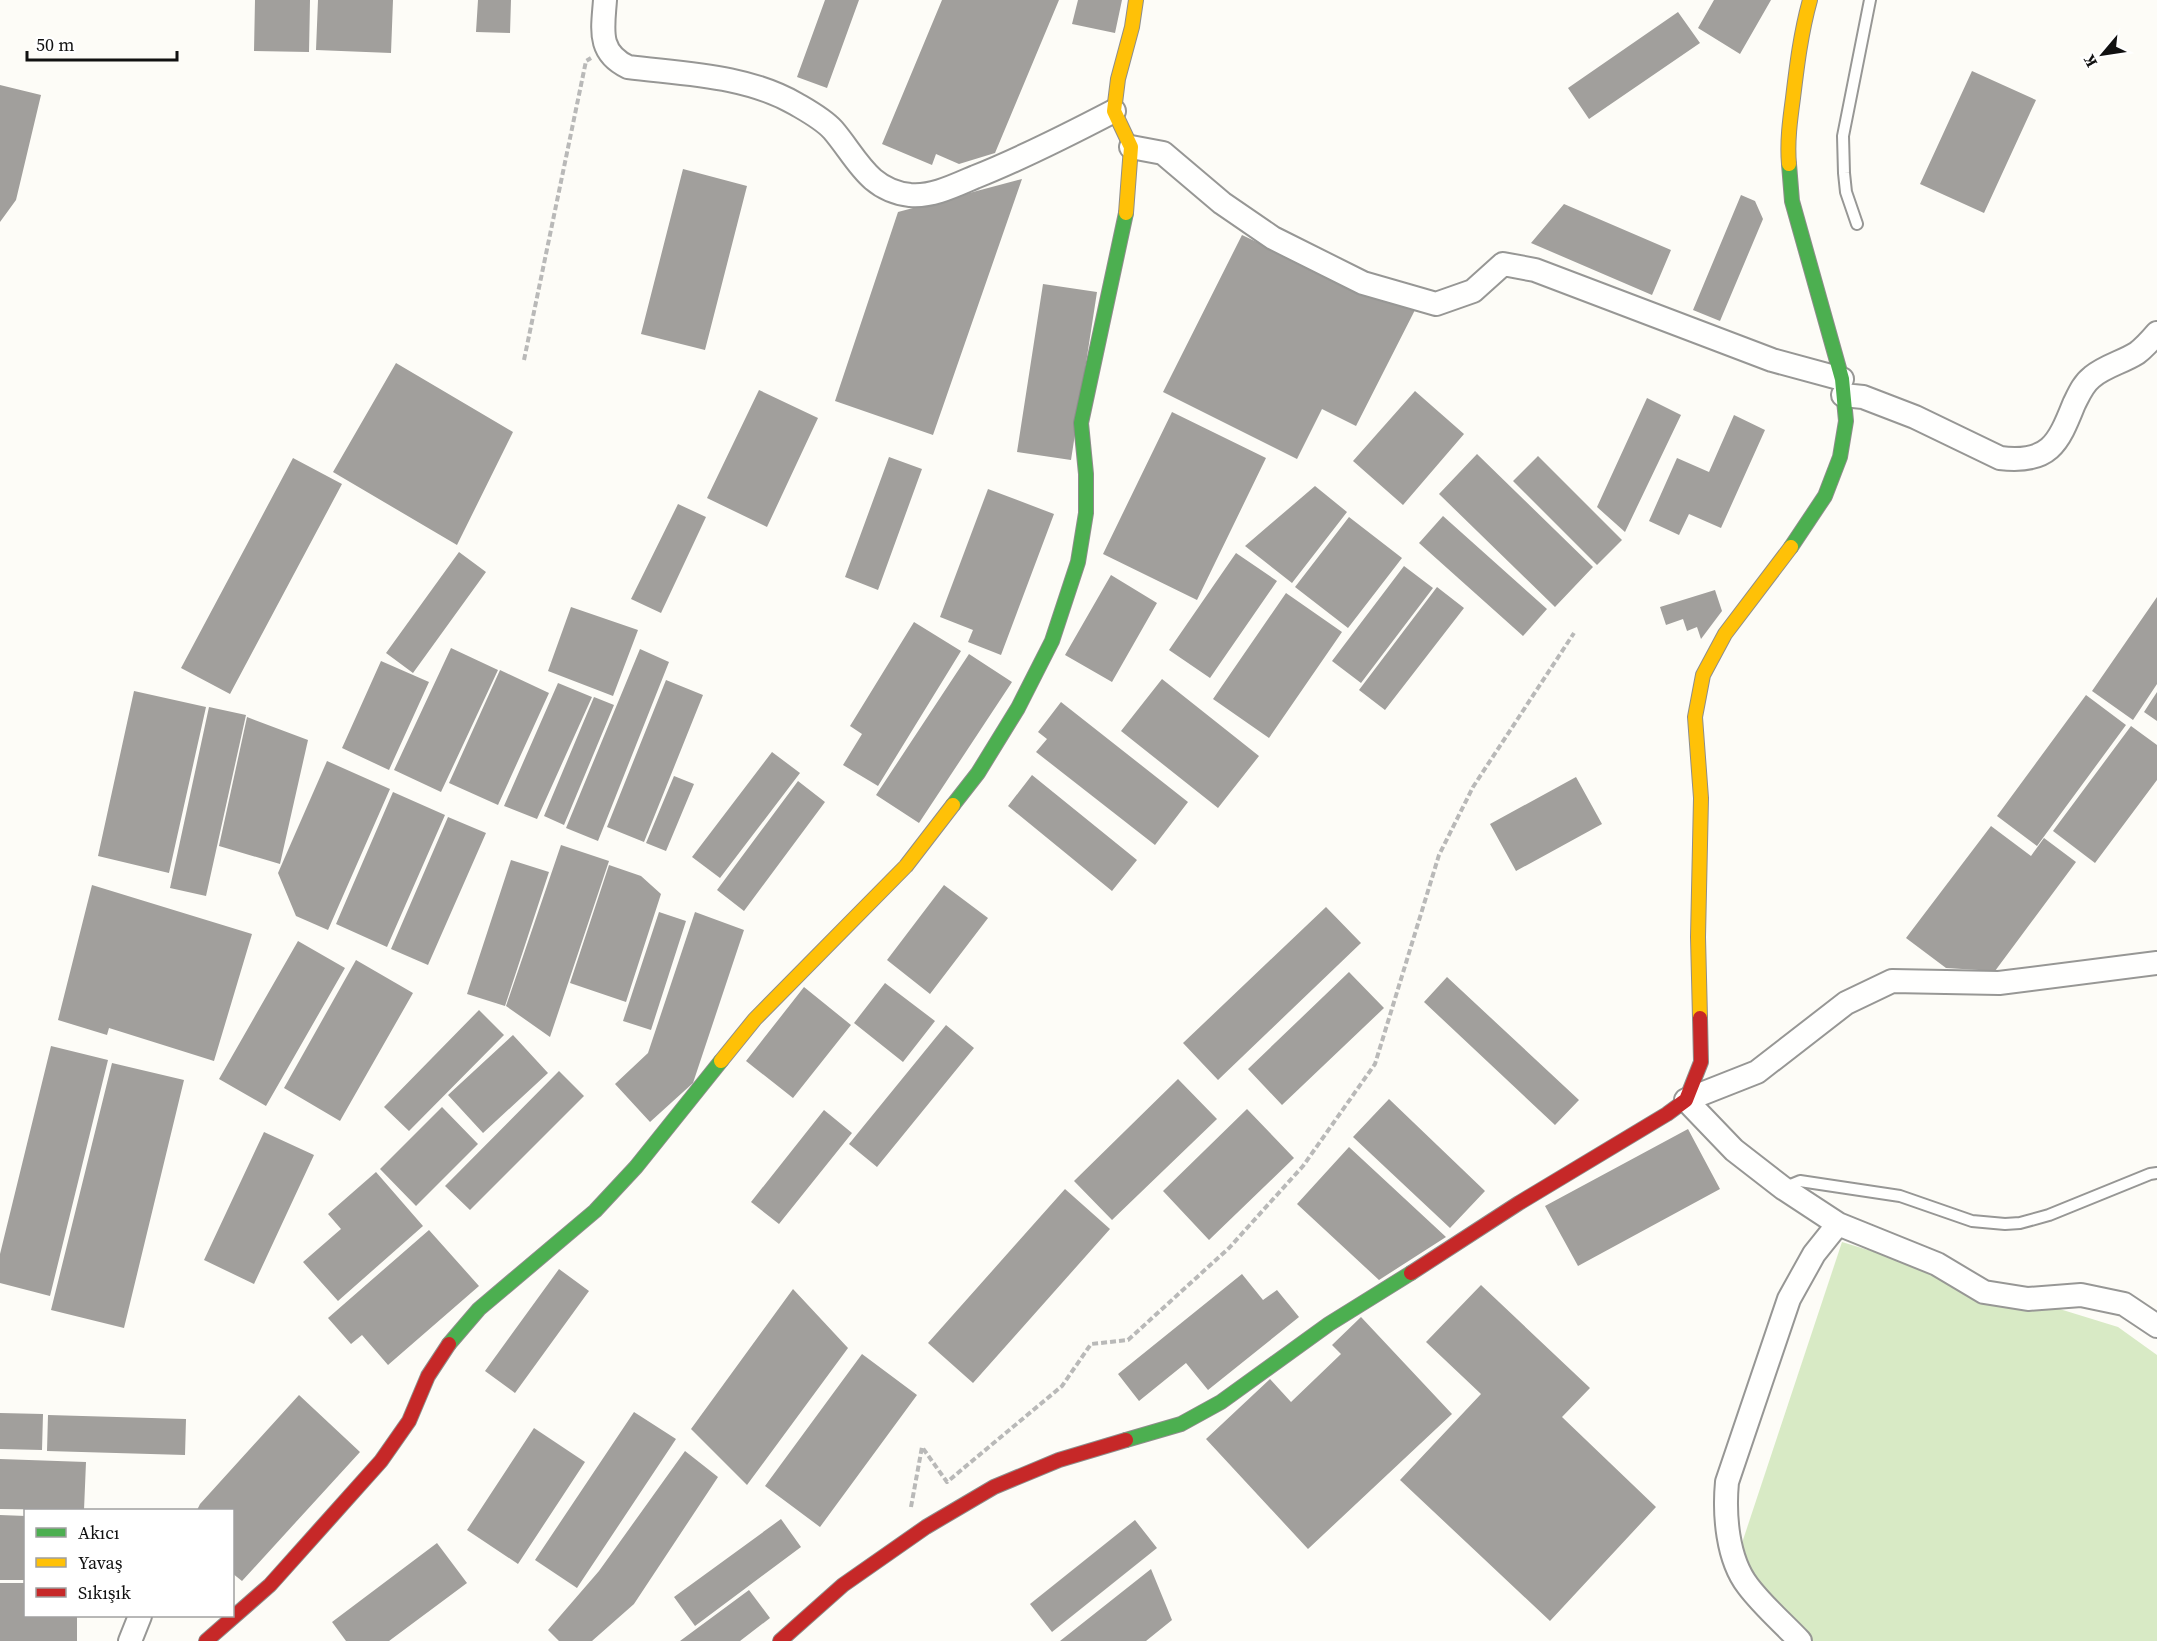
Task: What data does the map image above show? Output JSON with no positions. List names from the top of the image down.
{
  "legend": ["Akıcı", "Yavaş", "Sıkışık"],
  "scale_bar": "50 m",
  "north": "bottom left"
}
